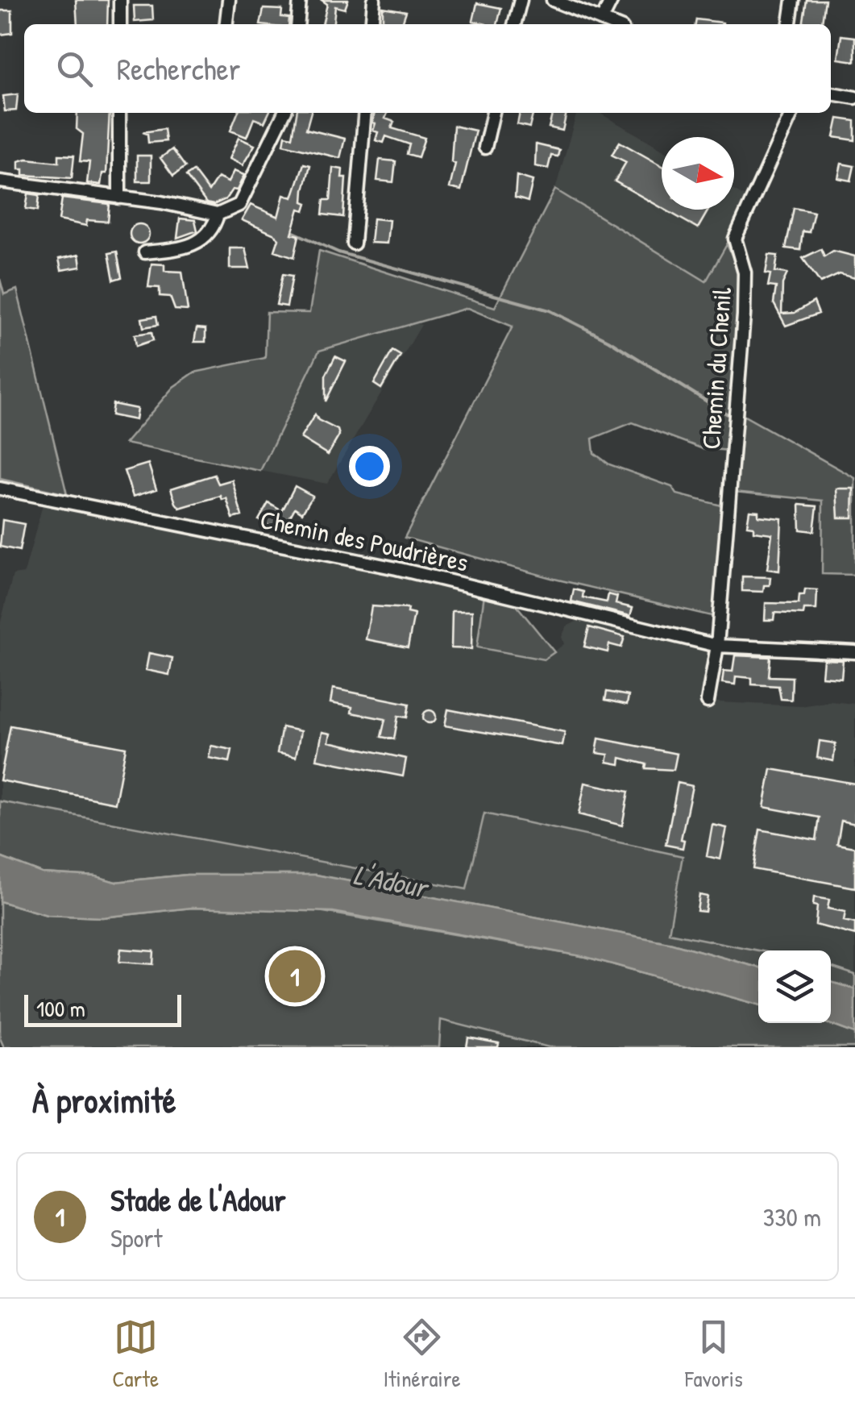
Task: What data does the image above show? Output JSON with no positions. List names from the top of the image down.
{
  "streets": {
    "street": ["Chemin du Chenil", "Chemin des Poudrières"]
  },
  "crossings": [
    ["Chemin du Chenil", "Chemin des Poudrières"]
  ],
  "water": ["L'Adour"],
  "scale_bar": "100 m",
  "north": "right",
  "page": {
    "search": "Rechercher",
    "pins": "1",
    "scale": "100 m",
    "heading": "À proximité",
    "list": [
      {
        "mark": "1",
        "name": "Stade de l'Adour",
        "note": "Sport",
        "value": "330 m"
      }
    ],
    "nav": ["Carte", "Itinéraire", "Favoris"]
  }
}
